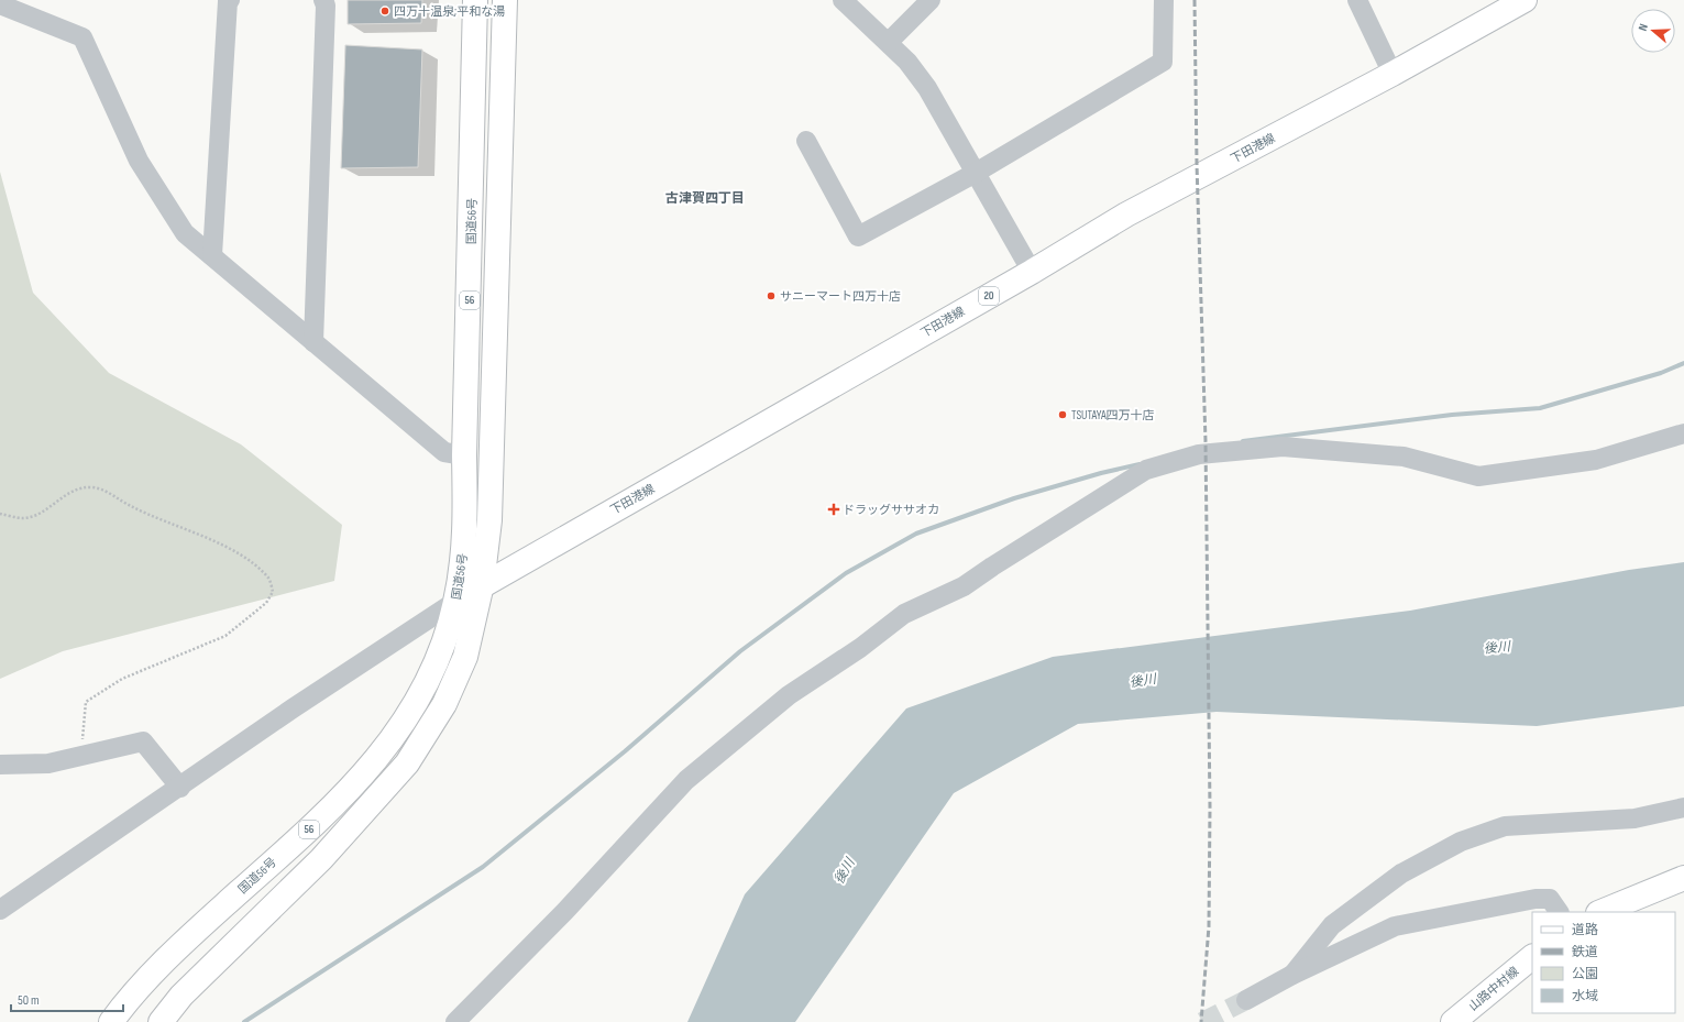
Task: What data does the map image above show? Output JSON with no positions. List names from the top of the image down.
{
  "streets": {
    "main road": [
      "下田港線",
      "国道56号",
      "20",
      "56",
      "山路中村線"
    ]
  },
  "crossings": [
    ["下田港線", "国道56号"]
  ],
  "districts": ["古津賀四丁目"],
  "water": ["後川"],
  "places": {
    "other": ["四万十温泉;平和な湯", "サニーマート四万十店", "TSUTAYA四万十店"],
    "health": ["ドラッグササオカ"]
  },
  "legend": [
    "道路",
    "鉄道",
    "公園",
    "水域"
  ],
  "scale_bar": "50 m",
  "north": "left"
}
